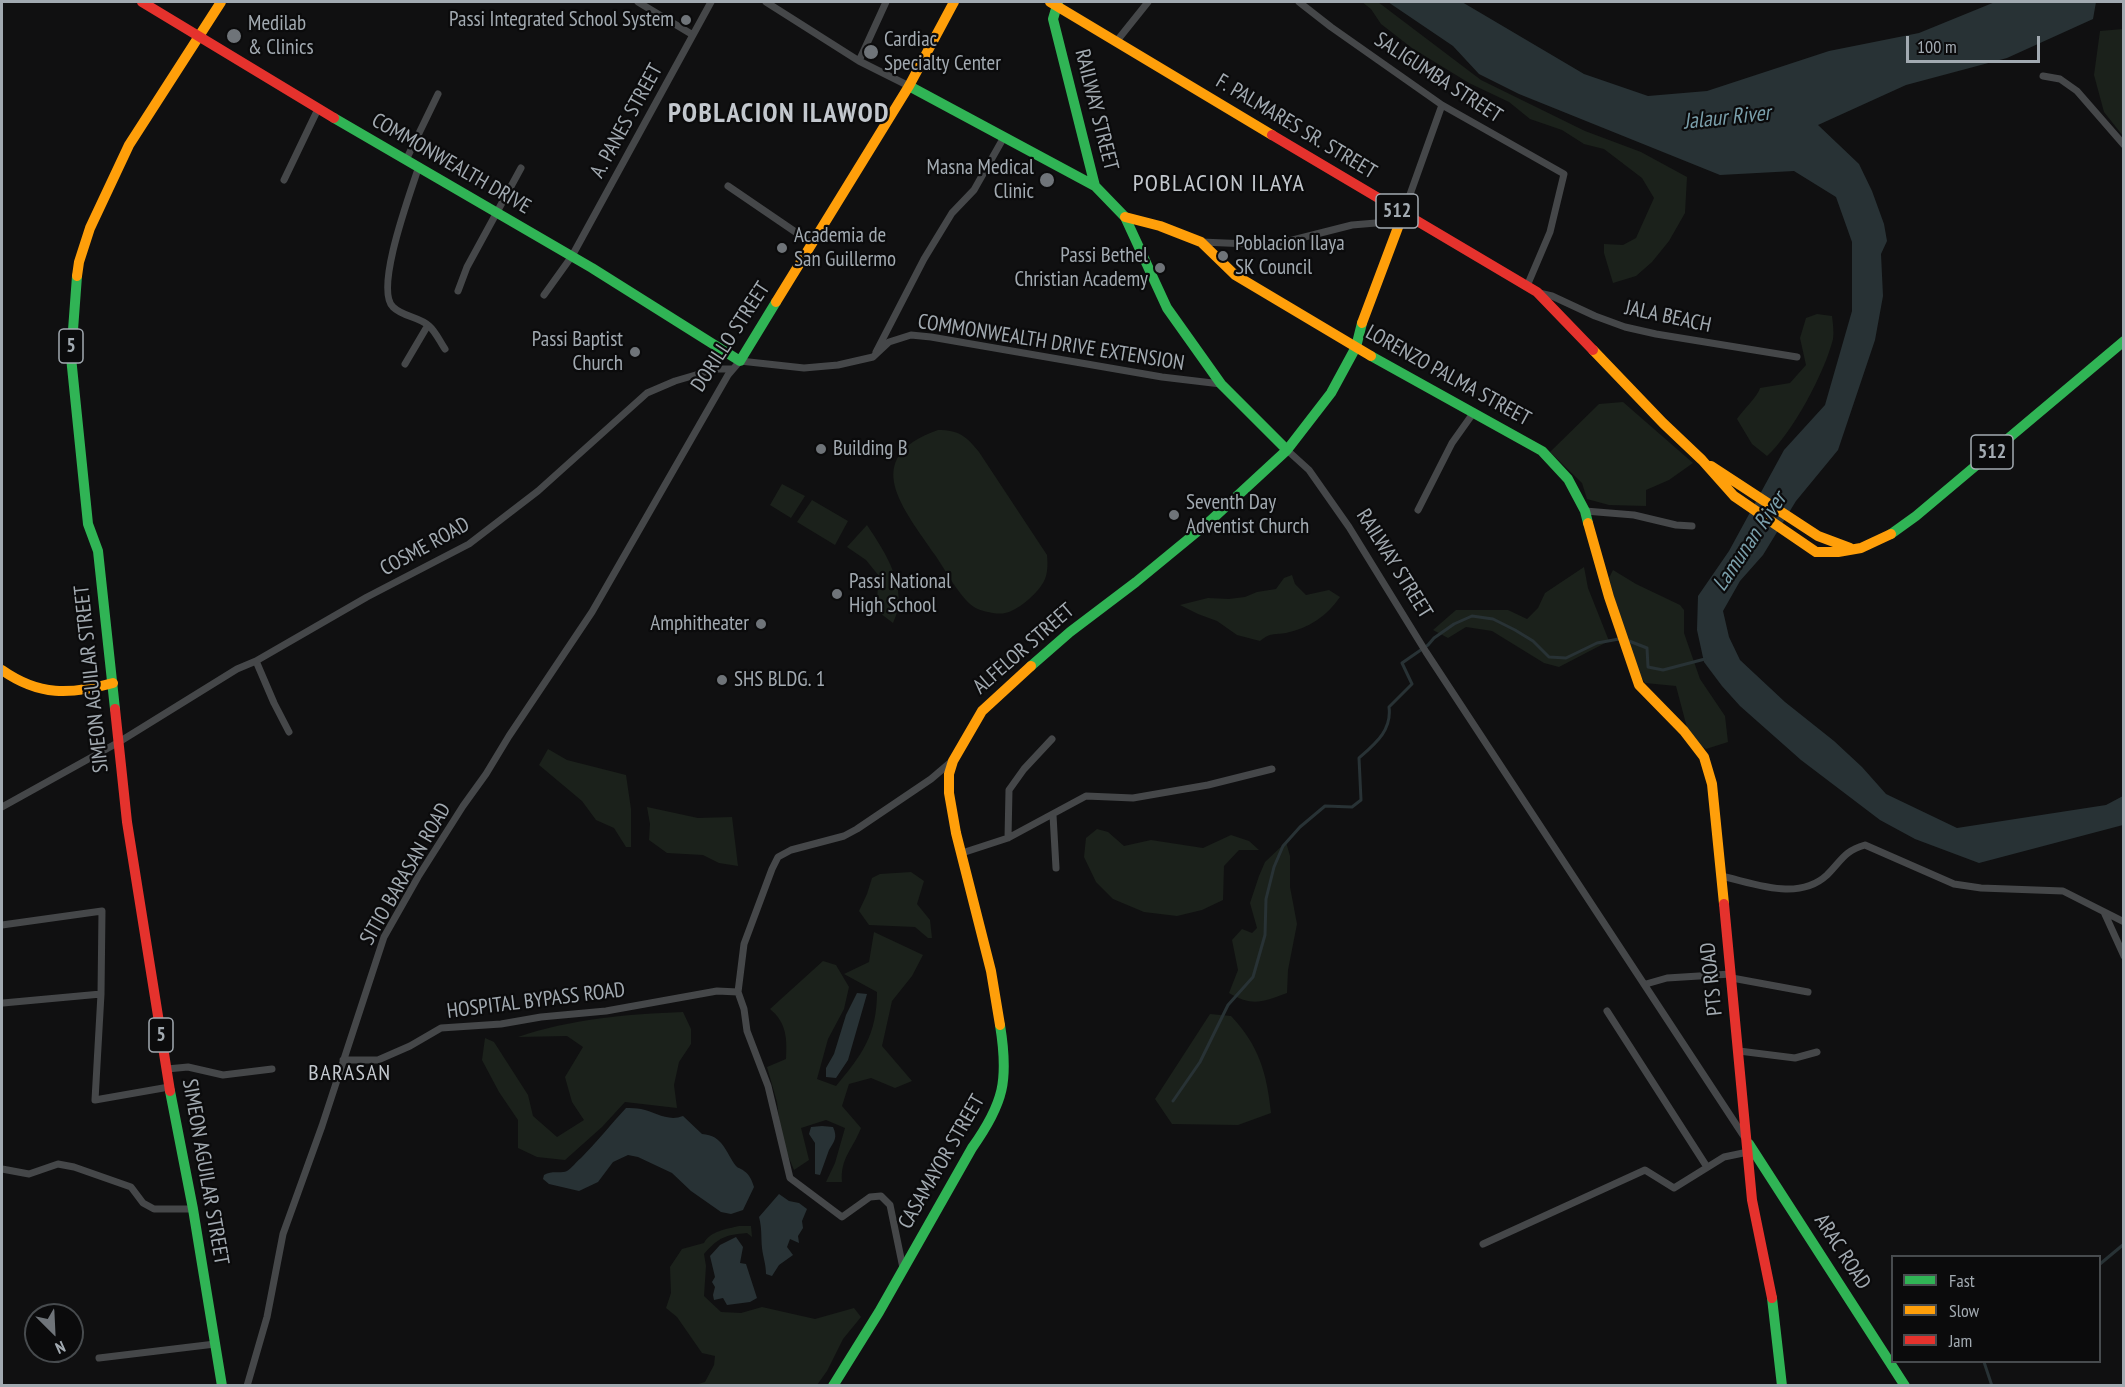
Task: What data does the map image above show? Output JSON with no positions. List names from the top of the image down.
{
  "streets": {
    "main road": [
      "RAILWAY STREET",
      "F. PALMARES SR. STREET",
      "COMMONWEALTH DRIVE",
      "512",
      "DORILLO STREET",
      "5",
      "LORENZO PALMA STREET",
      "ALFELOR STREET",
      "SIMEON AGUILAR STREET",
      "PTS ROAD",
      "CASAMAYOR STREET",
      "ARAC ROAD"
    ],
    "street": [
      "SALIGUMBA STREET",
      "A. PANES STREET",
      "JALA BEACH",
      "COMMONWEALTH DRIVE EXTENSION",
      "COSME ROAD",
      "SITIO BARASAN ROAD",
      "HOSPITAL BYPASS ROAD"
    ]
  },
  "crossings": [
    ["SALIGUMBA STREET", "F. PALMARES SR. STREET"],
    ["RAILWAY STREET", "F. PALMARES SR. STREET"],
    ["RAILWAY STREET", "COMMONWEALTH DRIVE EXTENSION"],
    ["RAILWAY STREET", "ALFELOR STREET"],
    ["RAILWAY STREET", "PTS ROAD"],
    ["RAILWAY STREET", "ARAC ROAD"],
    ["A. PANES STREET", "COMMONWEALTH DRIVE"],
    ["F. PALMARES SR. STREET", "512"],
    ["F. PALMARES SR. STREET", "JALA BEACH"],
    ["F. PALMARES SR. STREET", "ALFELOR STREET"],
    ["COMMONWEALTH DRIVE", "DORILLO STREET"],
    ["COMMONWEALTH DRIVE", "COMMONWEALTH DRIVE EXTENSION"],
    ["COMMONWEALTH DRIVE", "COSME ROAD"],
    ["COMMONWEALTH DRIVE", "SIMEON AGUILAR STREET"],
    ["DORILLO STREET", "COMMONWEALTH DRIVE EXTENSION"],
    ["DORILLO STREET", "COSME ROAD"],
    ["DORILLO STREET", "SITIO BARASAN ROAD"],
    ["COMMONWEALTH DRIVE EXTENSION", "COSME ROAD"],
    ["LORENZO PALMA STREET", "ALFELOR STREET"],
    ["LORENZO PALMA STREET", "PTS ROAD"],
    ["COSME ROAD", "SIMEON AGUILAR STREET"],
    ["ALFELOR STREET", "HOSPITAL BYPASS ROAD"],
    ["ALFELOR STREET", "CASAMAYOR STREET"],
    ["SITIO BARASAN ROAD", "HOSPITAL BYPASS ROAD"],
    ["PTS ROAD", "ARAC ROAD"]
  ],
  "districts": ["POBLACION ILAWOD", "POBLACION ILAYA", "BARASAN"],
  "water": ["Jalaur River", "Lamunan River"],
  "places": [
    "Passi Integrated School System",
    "Medilab & Clinics",
    "Cardiac Specialty Center",
    "Masna Medical Clinic",
    "Academia de San Guillermo",
    "Poblacion Ilaya SK Council",
    "Passi Bethel Christian Academy",
    "Passi Baptist Church",
    "Building B",
    "Seventh Day Adventist Church",
    "Passi National High School",
    "Amphitheater",
    "SHS BLDG. 1"
  ],
  "legend": ["Fast", "Slow", "Jam"],
  "scale_bar": "100 m",
  "north": "bottom right"
}
